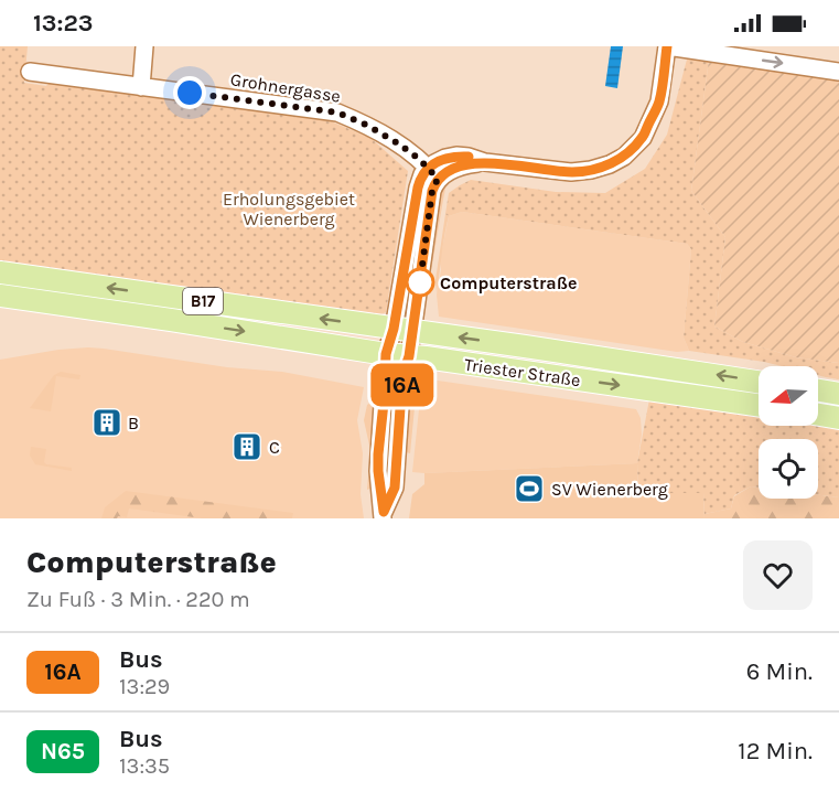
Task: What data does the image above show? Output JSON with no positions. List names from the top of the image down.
{
  "streets": {
    "main road": ["B17", "Triester Straße"],
    "street": ["Grohnergasse"]
  },
  "parks": ["Erholungsgebiet Wienerberg"],
  "places": {
    "other": ["Computerstraße"],
    "building": ["B", "C"],
    "sports": ["SV Wienerberg"]
  },
  "lines": ["bus line 16A"],
  "north": "left",
  "page": {
    "status": "13:23",
    "on_map": "16A",
    "heading": ["Computerstraße", "Zu Fuß · 3 Min. · 220 m"],
    "list": [
      {
        "mark": "16A",
        "name": "Bus",
        "note": "13:29",
        "value": "6 Min."
      },
      {
        "mark": "N65",
        "name": "Bus",
        "note": "13:35",
        "value": "12 Min."
      }
    ]
  }
}
